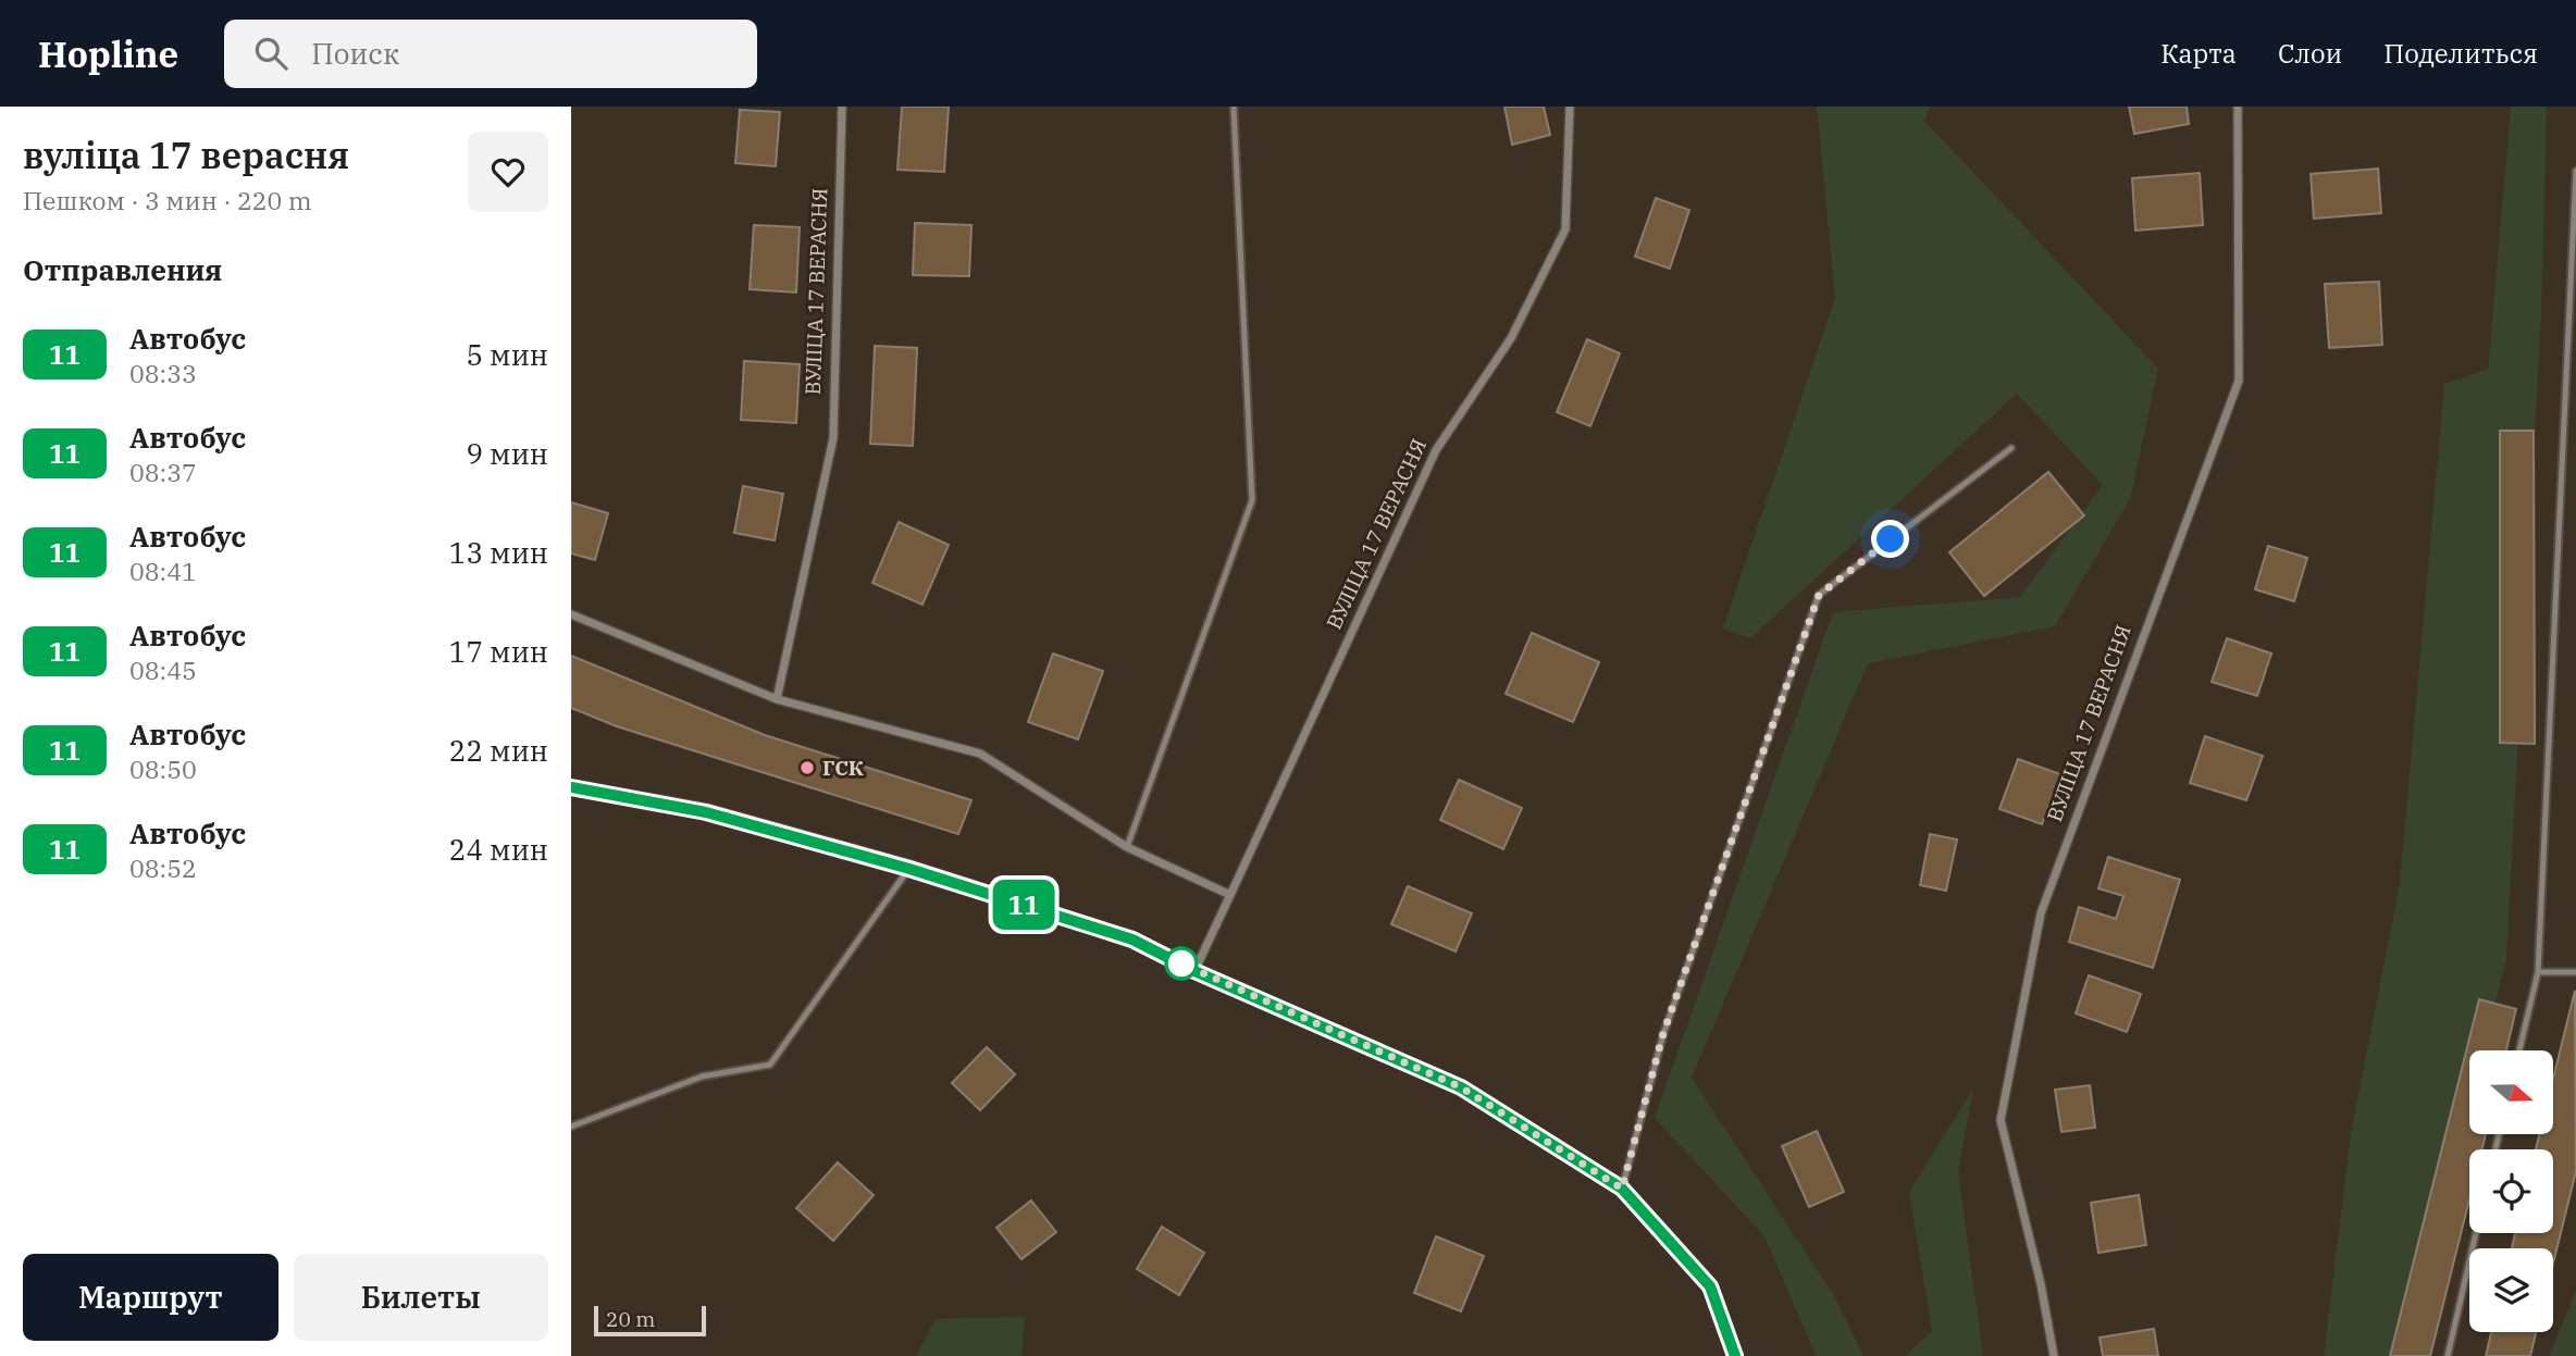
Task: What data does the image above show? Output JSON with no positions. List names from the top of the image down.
{
  "streets": {
    "street": ["ВУЛІЦА 17 ВЕРАСНЯ"]
  },
  "places": ["ГСК"],
  "lines": ["bus line 11"],
  "scale_bar": "20 m",
  "north": "right",
  "page": {
    "header": "Hopline",
    "search": "Поиск",
    "nav": ["Карта", "Слои", "Поделиться"],
    "heading": [
      ["вуліца 17 верасня", "Пешком · 3 мин · 220 m"],
      "Отправления"
    ],
    "on_map": "11",
    "list": [
      {
        "mark": "11",
        "name": "Автобус",
        "note": "08:33",
        "value": "5 мин"
      },
      {
        "mark": "11",
        "name": "Автобус",
        "note": "08:37",
        "value": "9 мин"
      },
      {
        "mark": "11",
        "name": "Автобус",
        "note": "08:41",
        "value": "13 мин"
      },
      {
        "mark": "11",
        "name": "Автобус",
        "note": "08:45",
        "value": "17 мин"
      },
      {
        "mark": "11",
        "name": "Автобус",
        "note": "08:50",
        "value": "22 мин"
      },
      {
        "mark": "11",
        "name": "Автобус",
        "note": "08:52",
        "value": "24 мин"
      }
    ],
    "buttons": ["Маршрут", "Билеты"],
    "scale": "20 m"
  }
}
